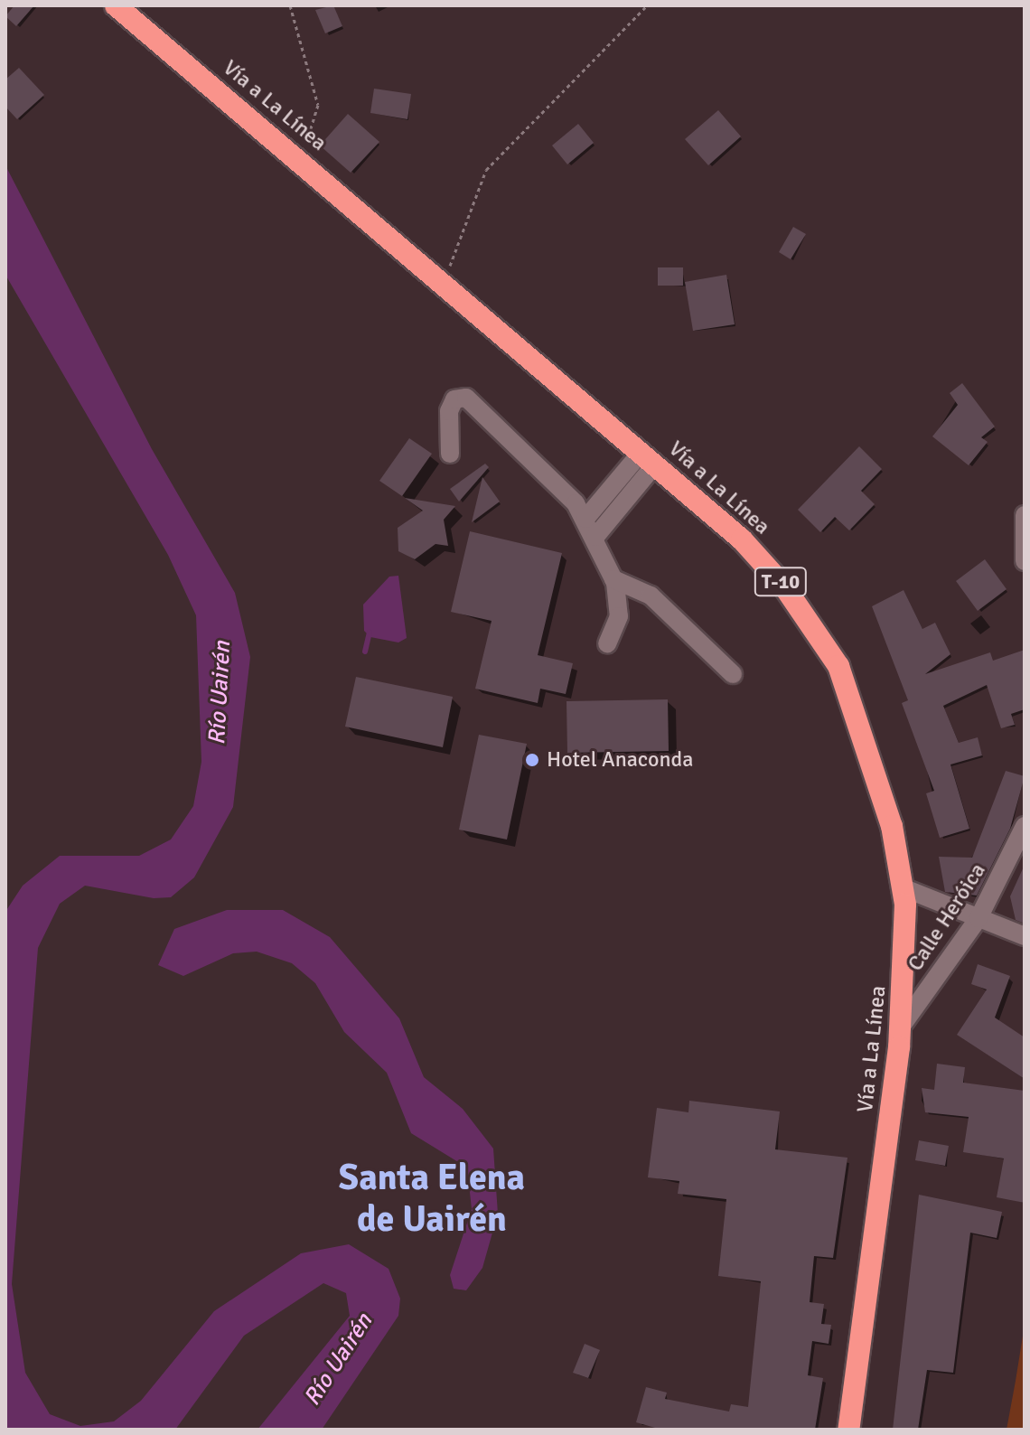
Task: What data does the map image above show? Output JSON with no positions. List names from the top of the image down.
{
  "streets": {
    "highway": ["Vía a La Línea", "T-10"],
    "street": ["Calle Heróica"]
  },
  "crossings": [
    ["Vía a La Línea", "Calle Heróica"]
  ],
  "districts": ["Santa Elena de Uairén"],
  "water": ["Río Uairén"],
  "places": ["Hotel Anaconda"]
}
